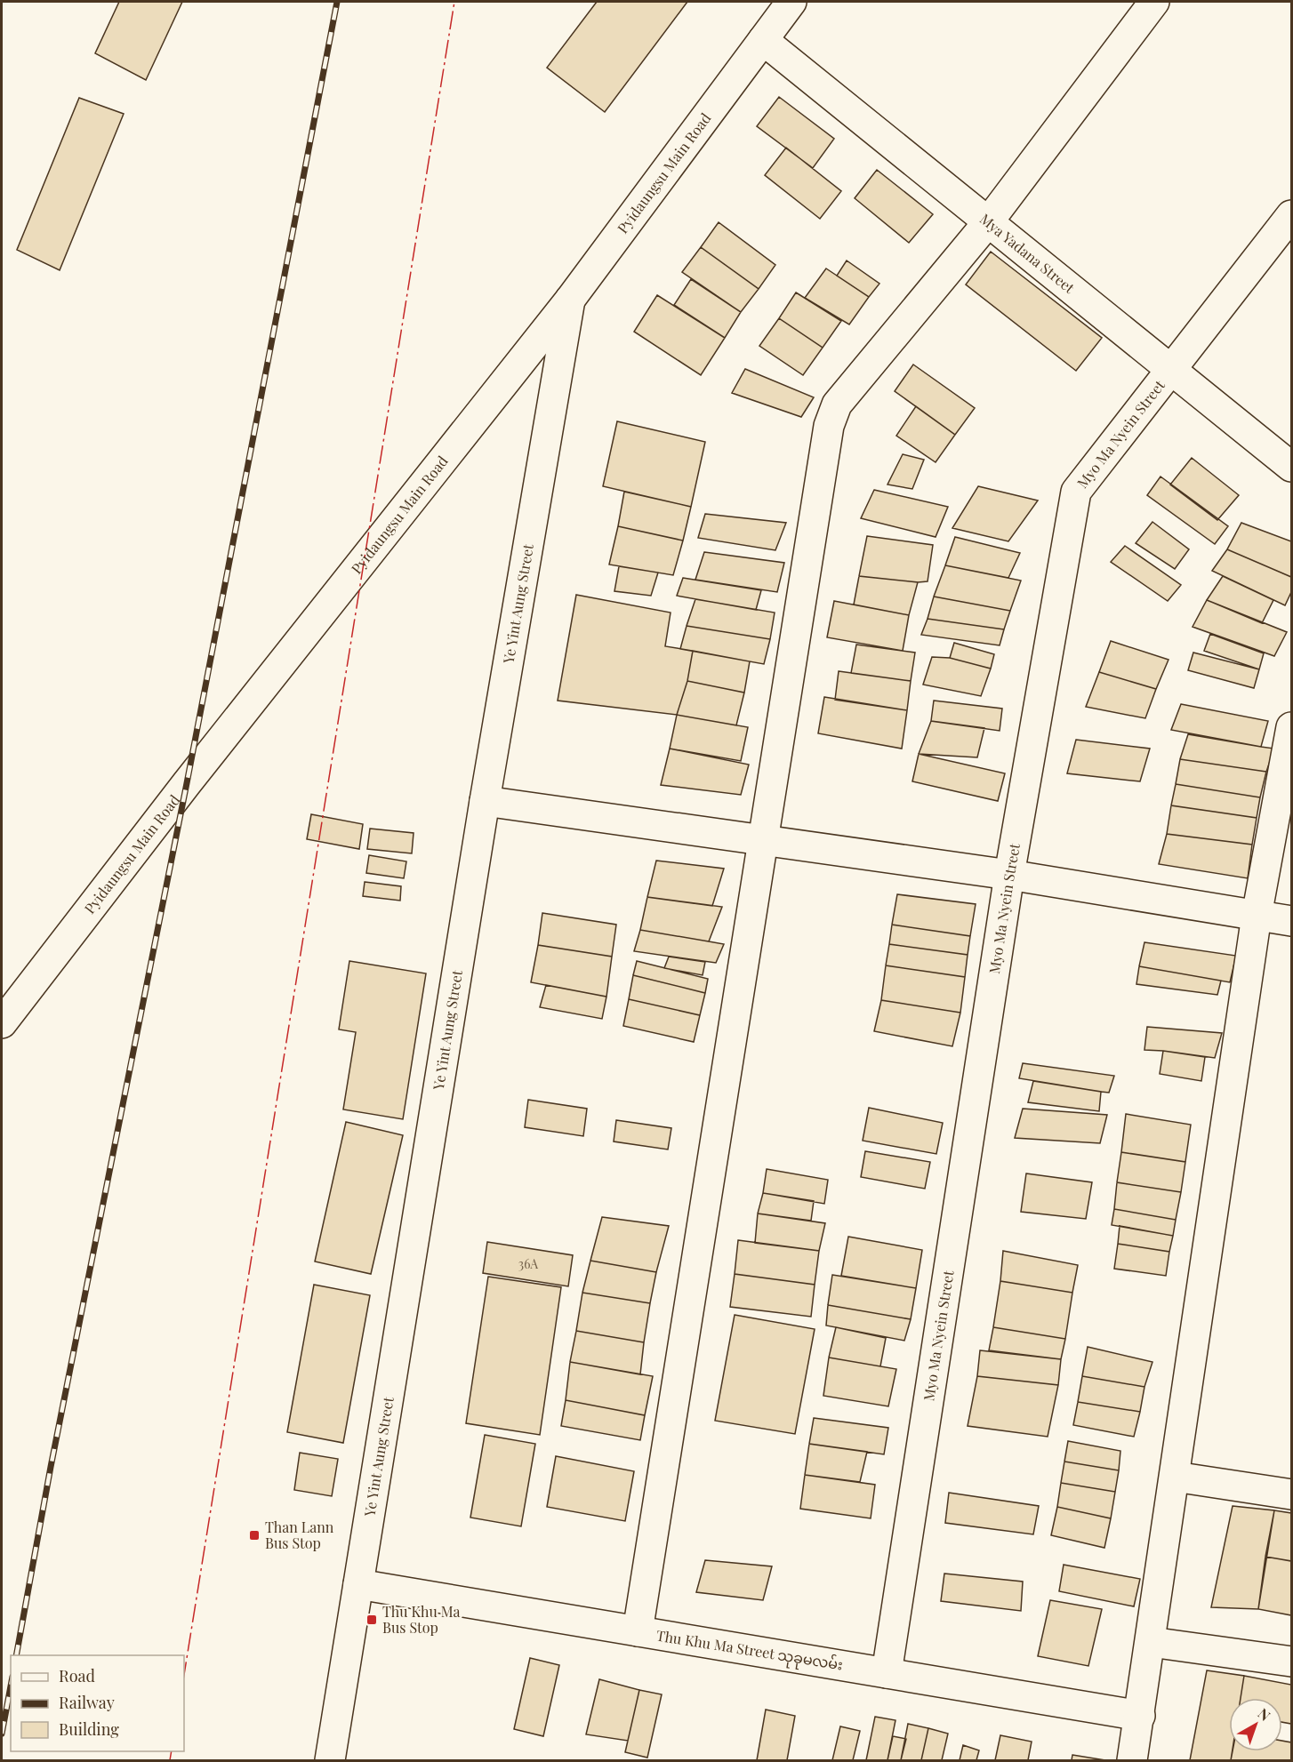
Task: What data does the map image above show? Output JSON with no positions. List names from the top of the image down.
{
  "streets": {
    "street": [
      "Pyidaungsu Main Road",
      "Mya Yadana Street",
      "Myo Ma Nyein Street",
      "Ye Yint Aung Street",
      "Thu Khu Ma Street သုခုမလမ်း"
    ]
  },
  "crossings": [
    ["Pyidaungsu Main Road", "Mya Yadana Street"],
    ["Pyidaungsu Main Road", "Ye Yint Aung Street"],
    ["Mya Yadana Street", "Myo Ma Nyein Street"],
    ["Myo Ma Nyein Street", "Thu Khu Ma Street သုခုမလမ်း"],
    ["Ye Yint Aung Street", "Thu Khu Ma Street သုခုမလမ်း"]
  ],
  "places": {
    "transit": ["Than Lann Bus Stop", "Thu Khu Ma Bus Stop"]
  },
  "house_numbers": ["36A"],
  "legend": ["Road", "Railway", "Building"],
  "north": "top right"
}
